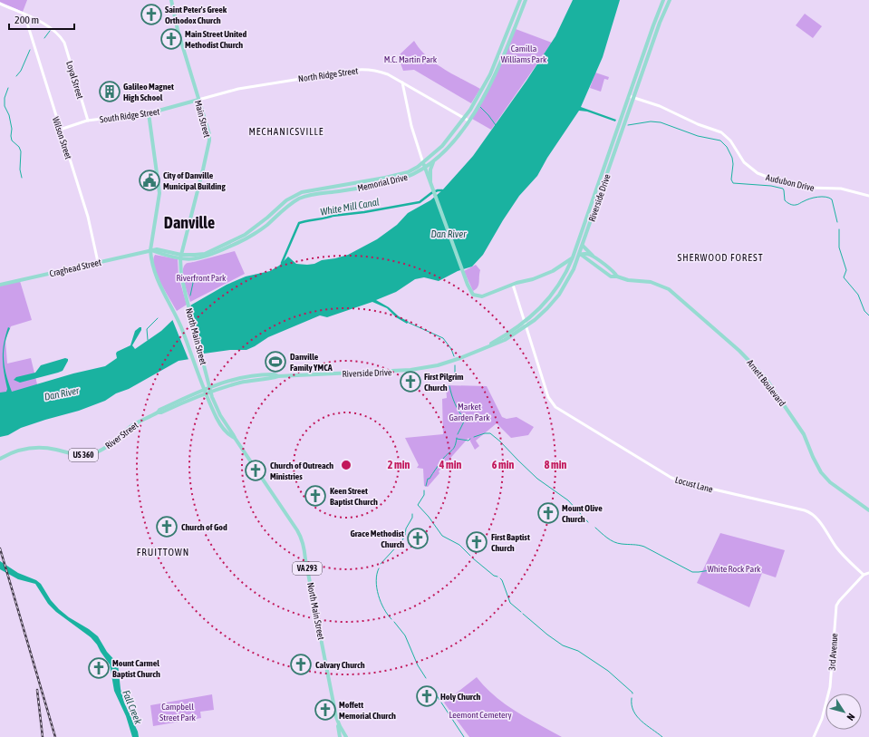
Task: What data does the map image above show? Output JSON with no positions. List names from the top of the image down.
{
  "streets": {
    "main road": [
      "South Ridge Street",
      "Main Street",
      "Memorial Drive",
      "Riverside Drive",
      "Craghead Street",
      "North Main Street",
      "Arnett Boulevard",
      "River Street",
      "US 360",
      "VA 293"
    ],
    "street": [
      "North Ridge Street",
      "Loyal Street",
      "Wilson Street",
      "Audubon Drive",
      "Locust Lane",
      "3rd Avenue"
    ]
  },
  "crossings": [
    ["North Ridge Street", "South Ridge Street"],
    ["North Ridge Street", "Main Street"],
    ["North Ridge Street", "Memorial Drive"],
    ["Loyal Street", "South Ridge Street"],
    ["Loyal Street", "Wilson Street"],
    ["South Ridge Street", "Main Street"],
    ["South Ridge Street", "Wilson Street"],
    ["South Ridge Street", "VA 293"],
    ["Main Street", "Memorial Drive"],
    ["Main Street", "Craghead Street"],
    ["Main Street", "North Main Street"],
    ["Wilson Street", "Craghead Street"],
    ["Memorial Drive", "Craghead Street"],
    ["Memorial Drive", "North Main Street"],
    ["Audubon Drive", "Riverside Drive"],
    ["Riverside Drive", "North Main Street"],
    ["Riverside Drive", "Arnett Boulevard"],
    ["Riverside Drive", "River Street"],
    ["Riverside Drive", "Locust Lane"],
    ["Craghead Street", "North Main Street"],
    ["Craghead Street", "VA 293"],
    ["North Main Street", "River Street"],
    ["North Main Street", "VA 293"],
    ["River Street", "VA 293"],
    ["Locust Lane", "3rd Avenue"]
  ],
  "districts": [
    "MECHANICSVILLE",
    "Danville",
    "SHERWOOD FOREST",
    "FRUITTOWN"
  ],
  "water": ["White Mill Canal", "Dan River", "Fall Creek"],
  "parks": [
    "Camilla Williams Park",
    "M.C. Martin Park",
    "Riverfront Park",
    "Market Garden Park",
    "White Rock Park",
    "Campbell Street Park",
    "Leemont Cemetery"
  ],
  "places": {
    "church": [
      "Saint Peter's Greek Orthodox Church",
      "Main Street United Methodist Church",
      "First Pilgrim Church",
      "Church of Outreach Ministries",
      "Keen Street Baptist Church",
      "Mount Olive Church",
      "Church of God",
      "Grace Methodist Church",
      "First Baptist Church",
      "Calvary Church",
      "Mount Carmel Baptist Church",
      "Holy Church",
      "Moffett Memorial Church"
    ],
    "building": ["Galileo Magnet High School"],
    "public building": ["City of Danville Municipal Building"],
    "sports": ["Danville Family YMCA"]
  },
  "scale_bar": "200 m",
  "north": "bottom right",
  "rings": [
    "2 min",
    "4 min",
    "6 min",
    "8 min"
  ]
}
